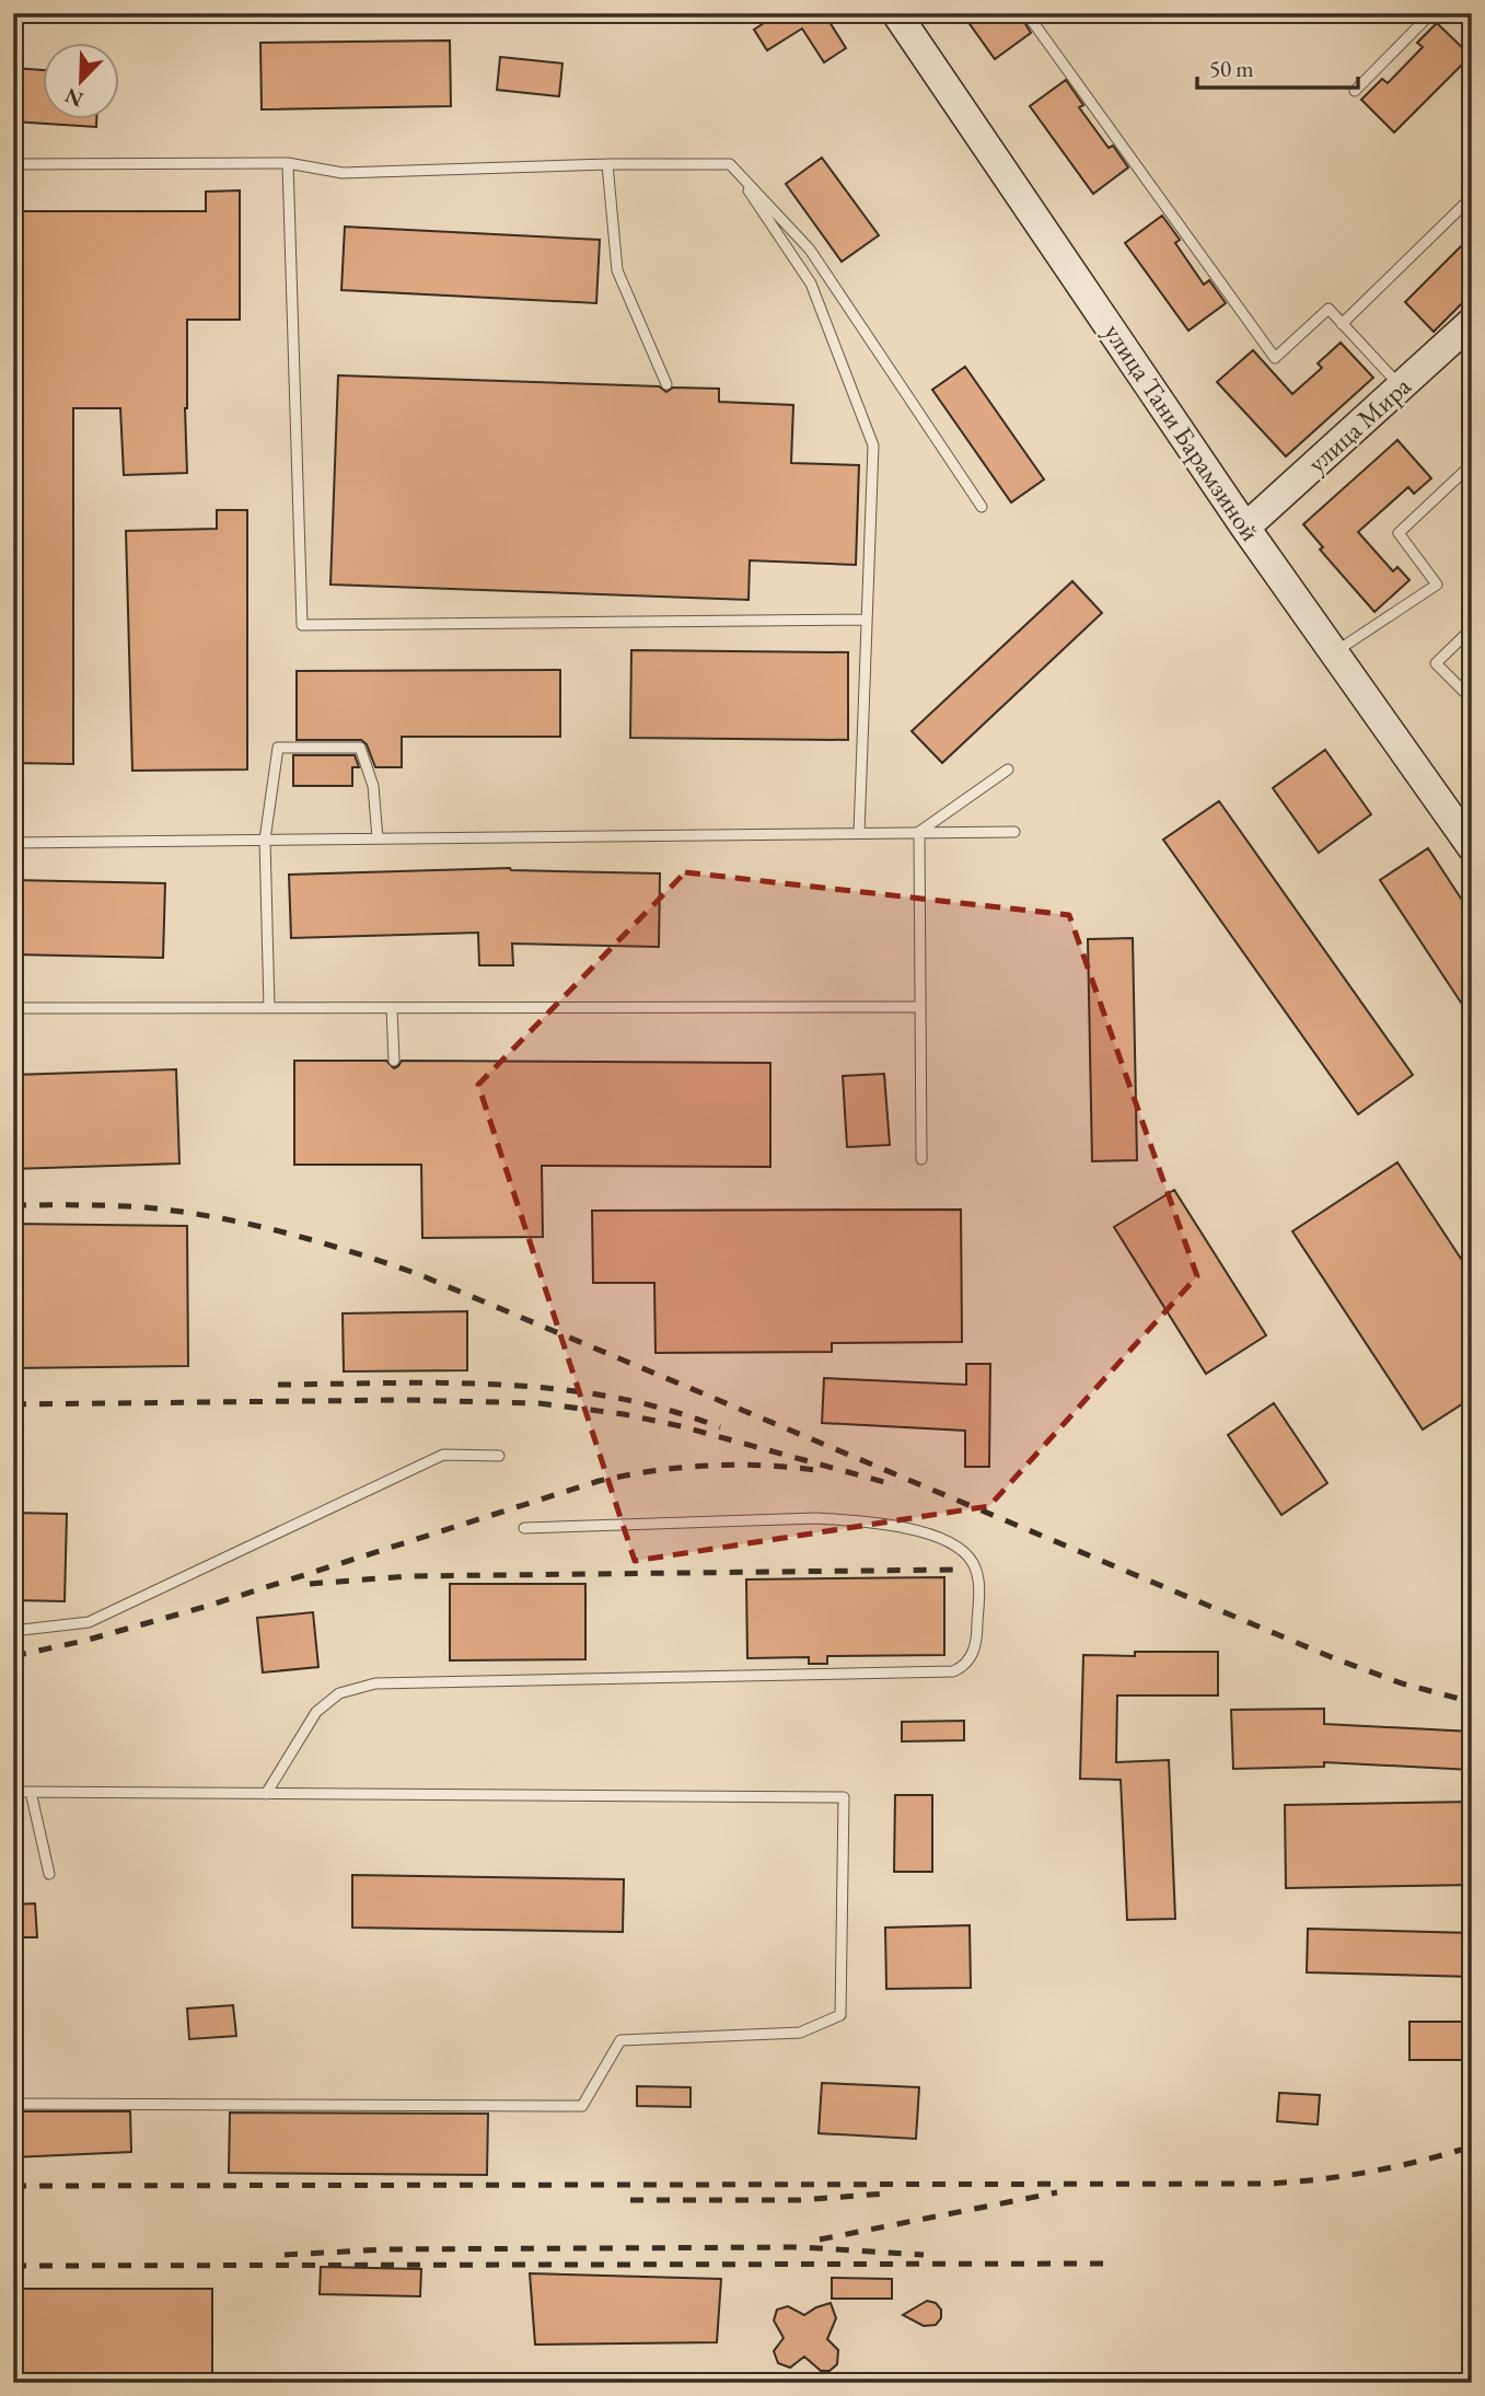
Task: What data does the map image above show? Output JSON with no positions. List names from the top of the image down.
{
  "streets": {
    "street": ["улица Мира", "улица Тани Барамзиной"]
  },
  "crossings": [
    ["улица Мира", "улица Тани Барамзиной"]
  ],
  "scale_bar": "50 m",
  "north": "bottom left"
}
